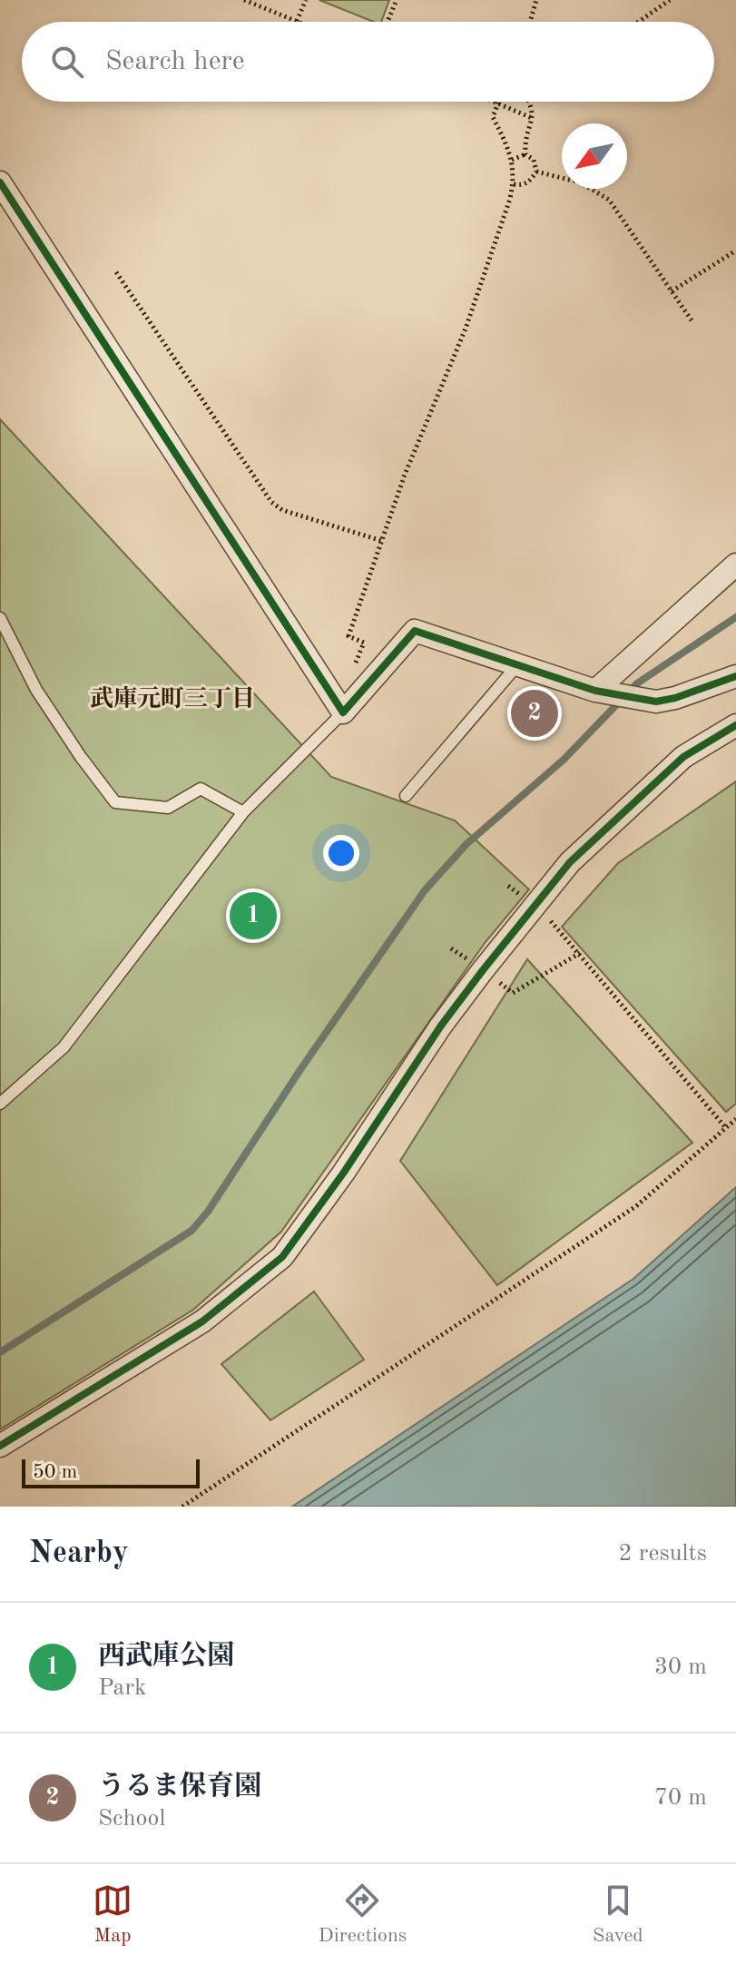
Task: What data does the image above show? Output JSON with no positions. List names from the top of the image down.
{
  "districts": ["武庫元町三丁目"],
  "scale_bar": "50 m",
  "north": "bottom left",
  "page": {
    "search": "Search here",
    "pins": ["2", "1"],
    "scale": "50 m",
    "heading": ["Nearby", "2 results"],
    "list": [
      {
        "mark": "1",
        "name": "西武庫公園",
        "note": "Park",
        "value": "30 m"
      },
      {
        "mark": "2",
        "name": "うるま保育園",
        "note": "School",
        "value": "70 m"
      }
    ],
    "nav": ["Map", "Directions", "Saved"]
  }
}
